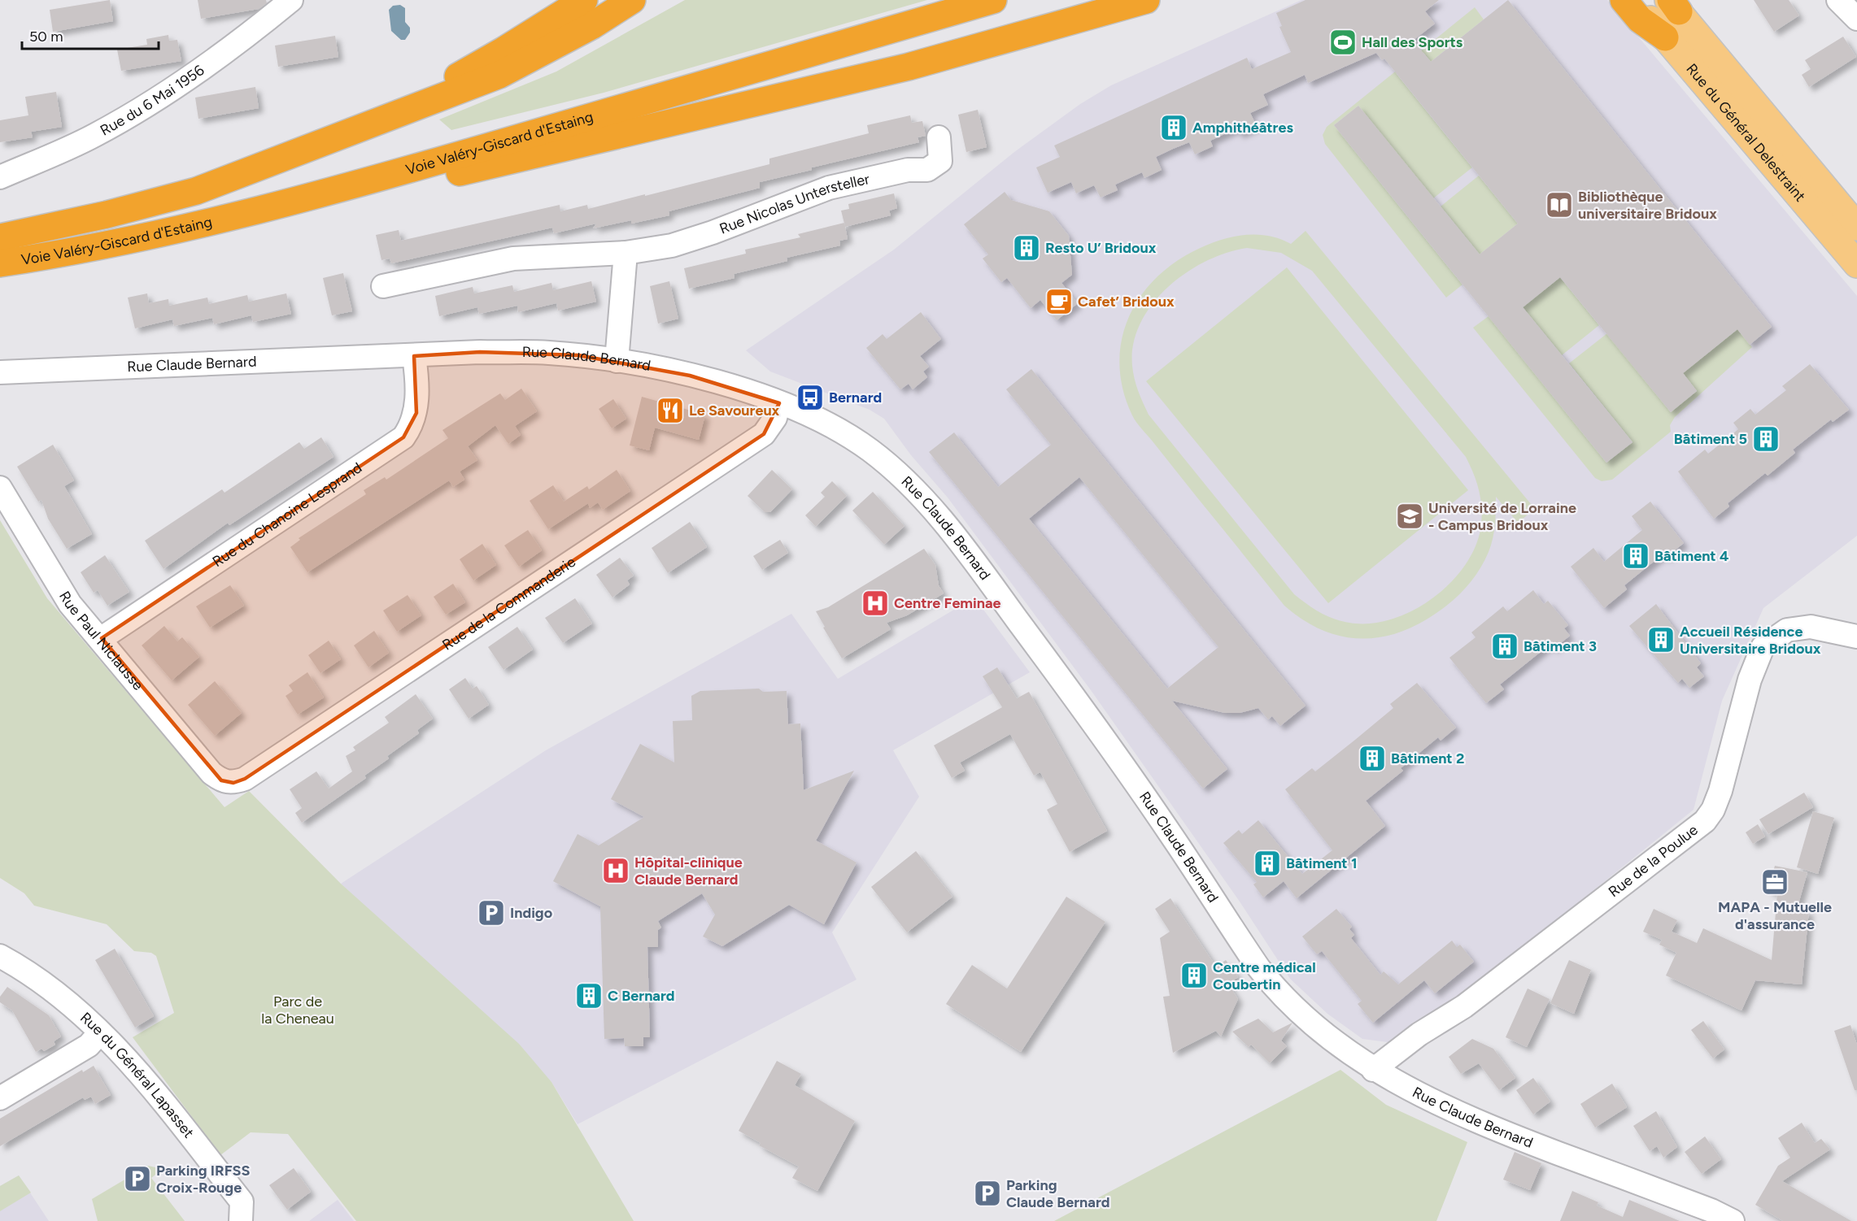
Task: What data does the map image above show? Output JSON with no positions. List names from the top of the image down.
{
  "streets": {
    "highway": ["Voie Valéry-Giscard d'Estaing"],
    "main road": ["Rue du Général Delestraint"],
    "street": [
      "Rue du 6 Mai 1956",
      "Rue Nicolas Untersteller",
      "Rue Claude Bernard",
      "Rue du Chanoine Lesprand",
      "Rue de la Commanderie",
      "Rue Paul Niclausse",
      "Rue de la Poulue",
      "Rue du Général Lapasset"
    ]
  },
  "crossings": [
    ["Rue Claude Bernard", "Rue du Chanoine Lesprand"],
    ["Rue Claude Bernard", "Rue de la Commanderie"],
    ["Rue Claude Bernard", "Rue de la Poulue"],
    ["Rue du Chanoine Lesprand", "Rue Paul Niclausse"],
    ["Rue de la Commanderie", "Rue Paul Niclausse"]
  ],
  "parks": ["Parc de la Cheneau"],
  "places": {
    "sports": ["Hall des Sports"],
    "building": [
      "Amphithéâtres",
      "Resto U’ Bridoux",
      "Bâtiment 5",
      "Bâtiment 4",
      "Accueil Résidence Universitaire Bridoux",
      "Bâtiment 3",
      "Bâtiment 2",
      "Bâtiment 1",
      "Centre médical Coubertin",
      "C Bernard"
    ],
    "library": ["Bibliothèque universitaire Bridoux"],
    "cafe": ["Cafet’ Bridoux"],
    "bus stop": ["Bernard"],
    "restaurant": ["Le Savoureux"],
    "school or university": ["Université de Lorraine - Campus Bridoux"],
    "hospital": ["Centre Feminae", "Hôpital-clinique Claude Bernard"],
    "office": ["MAPA - Mutuelle d'assurance"],
    "parking": ["Indigo", "Parking IRFSS Croix-Rouge", "Parking Claude Bernard"]
  },
  "scale_bar": "50 m"
}
